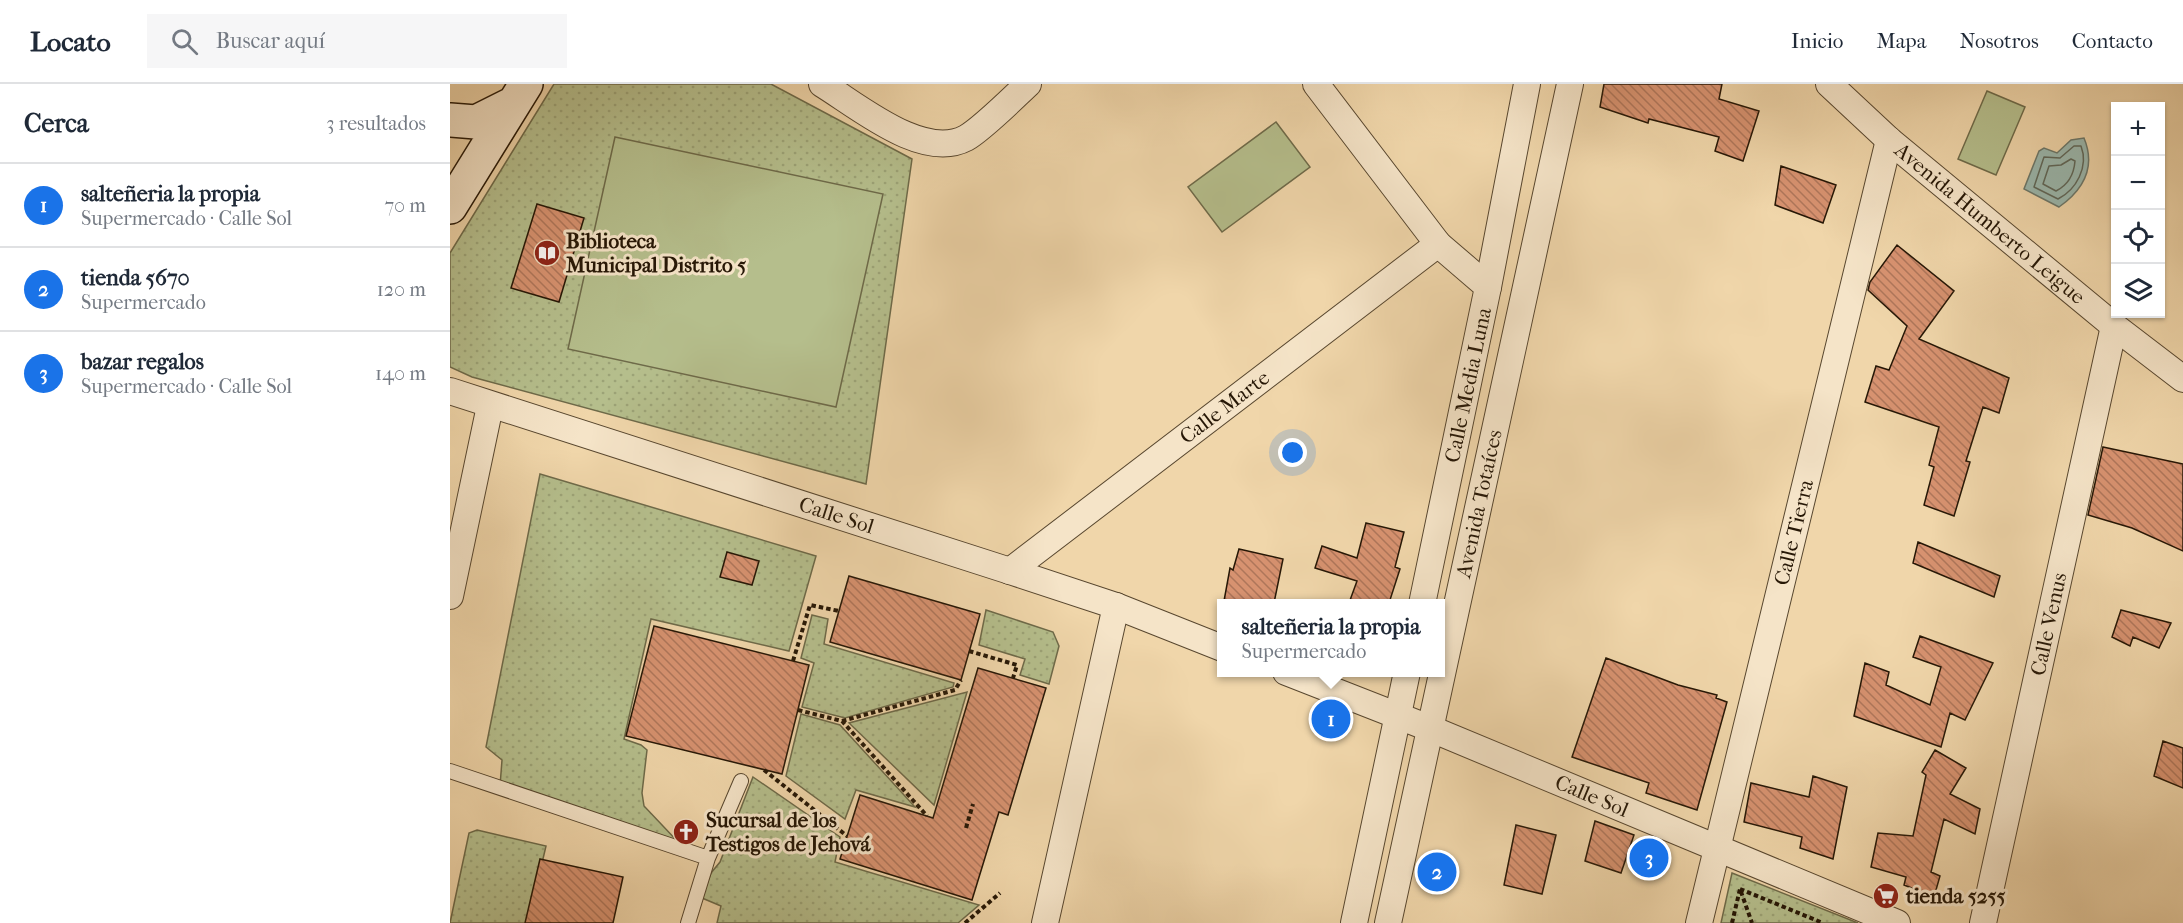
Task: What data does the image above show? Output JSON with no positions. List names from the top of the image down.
{
  "streets": {
    "street": [
      "Avenida Humberto Leigue",
      "Calle Media Luna",
      "Calle Marte",
      "Avenida Totaíces",
      "Calle Sol",
      "Calle Tierra",
      "Calle Venus"
    ]
  },
  "crossings": [
    ["Avenida Humberto Leigue", "Calle Tierra"],
    ["Avenida Humberto Leigue", "Calle Venus"],
    ["Calle Media Luna", "Calle Marte"],
    ["Calle Marte", "Calle Sol"],
    ["Avenida Totaíces", "Calle Sol"],
    ["Calle Sol", "Calle Tierra"]
  ],
  "places": {
    "library": ["Biblioteca Municipal Distrito 5"],
    "church": ["Sucursal de los Testigos de Jehová"],
    "supermarket": ["tienda 5255"]
  },
  "page": {
    "header": "Locato",
    "search": "Buscar aquí",
    "nav": [
      "Inicio",
      "Mapa",
      "Nosotros",
      "Contacto"
    ],
    "heading": ["Cerca", "3 resultados"],
    "map_buttons": ["+", "−"],
    "list": [
      {
        "mark": "1",
        "name": "salteñeria la propia",
        "note": "Supermercado · Calle Sol",
        "value": "70 m"
      },
      {
        "mark": "2",
        "name": "tienda 5670",
        "note": "Supermercado",
        "value": "120 m"
      },
      {
        "mark": "3",
        "name": "bazar regalos",
        "note": "Supermercado · Calle Sol",
        "value": "140 m"
      }
    ],
    "popup": ["salteñeria la propia", "Supermercado"],
    "pins": ["1", "3", "2"]
  }
}
